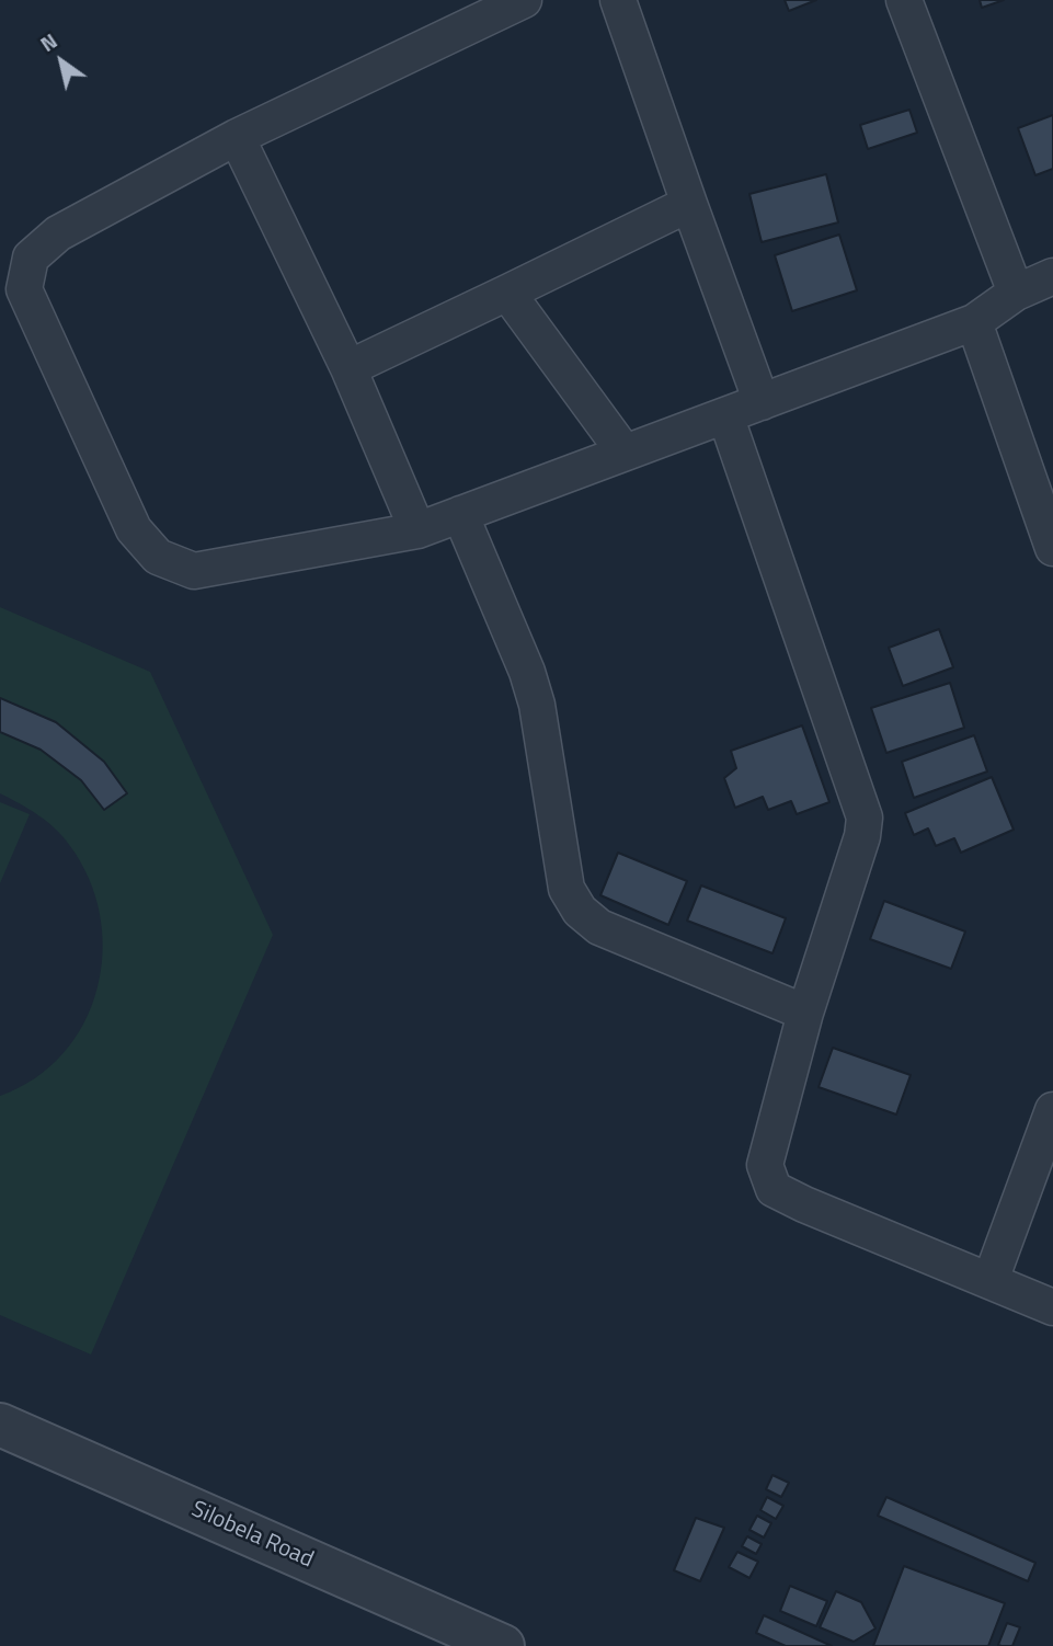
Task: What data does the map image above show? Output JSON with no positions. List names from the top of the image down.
{
  "streets": {
    "street": ["Silobela Road"]
  },
  "north": "top left"
}
